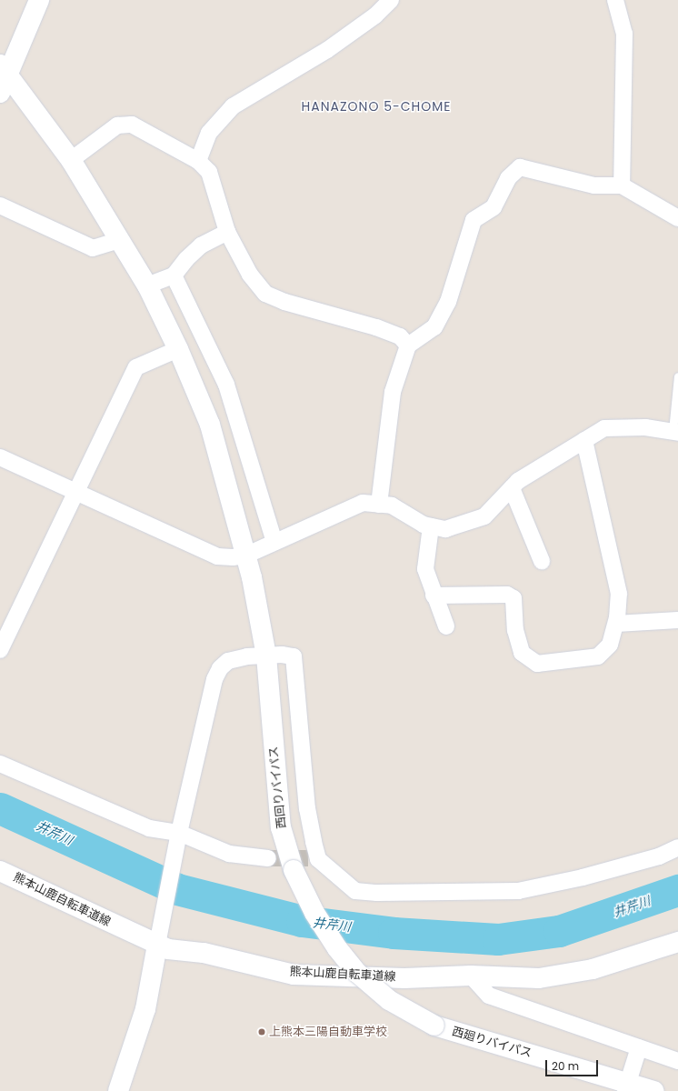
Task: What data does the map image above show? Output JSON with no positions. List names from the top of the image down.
{
  "streets": {
    "street": ["西回りバイパス", "熊本山鹿自転車道線", "西廻りバイパス"]
  },
  "crossings": [
    ["西回りバイパス", "西廻りバイパス"]
  ],
  "districts": ["HANAZONO 5-CHOME"],
  "water": ["井芹川"],
  "places": ["上熊本三陽自動車学校"],
  "scale_bar": "20 m"
}
